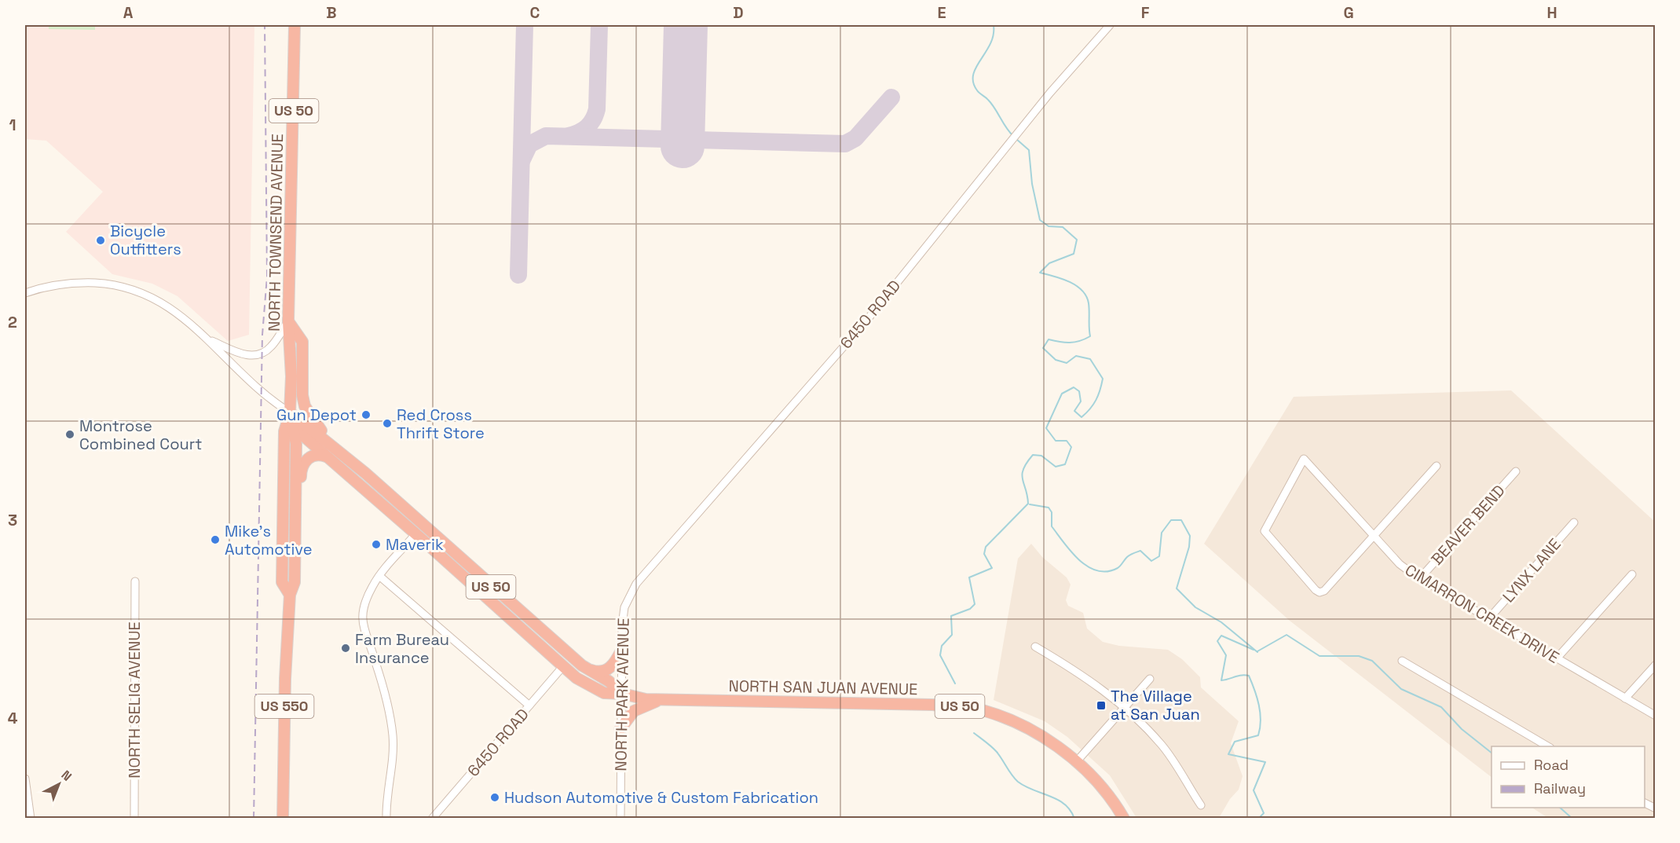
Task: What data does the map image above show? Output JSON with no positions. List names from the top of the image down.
{
  "streets": {
    "highway": [
      "US 50",
      "NORTH TOWNSEND AVENUE",
      "NORTH SAN JUAN AVENUE",
      "US 550"
    ],
    "street": [
      "6450 ROAD",
      "BEAVER BEND",
      "LYNX LANE",
      "CIMARRON CREEK DRIVE",
      "NORTH PARK AVENUE",
      "NORTH SELIG AVENUE"
    ]
  },
  "crossings": [
    ["US 50", "NORTH TOWNSEND AVENUE"],
    ["US 50", "NORTH SAN JUAN AVENUE"],
    ["US 50", "NORTH PARK AVENUE"],
    ["NORTH TOWNSEND AVENUE", "NORTH SAN JUAN AVENUE"],
    ["6450 ROAD", "NORTH SAN JUAN AVENUE"],
    ["6450 ROAD", "NORTH PARK AVENUE"],
    ["BEAVER BEND", "CIMARRON CREEK DRIVE"],
    ["LYNX LANE", "CIMARRON CREEK DRIVE"],
    ["NORTH SAN JUAN AVENUE", "NORTH PARK AVENUE"]
  ],
  "places": {
    "other": [
      "Bicycle Outfitters",
      "Gun Depot",
      "Red Cross Thrift Store",
      "Montrose Combined Court",
      "Mike's Automotive",
      "Maverik",
      "Farm Bureau Insurance",
      "Hudson Automotive & Custom Fabrication"
    ],
    "transit": ["The Village at San Juan"]
  },
  "legend": ["Road", "Railway"],
  "north": "top right",
  "grid": {
    "columns": [
      "A",
      "B",
      "C",
      "D",
      "E",
      "F",
      "G",
      "H"
    ],
    "rows": [
      "1",
      "2",
      "3",
      "4"
    ]
  }
}
